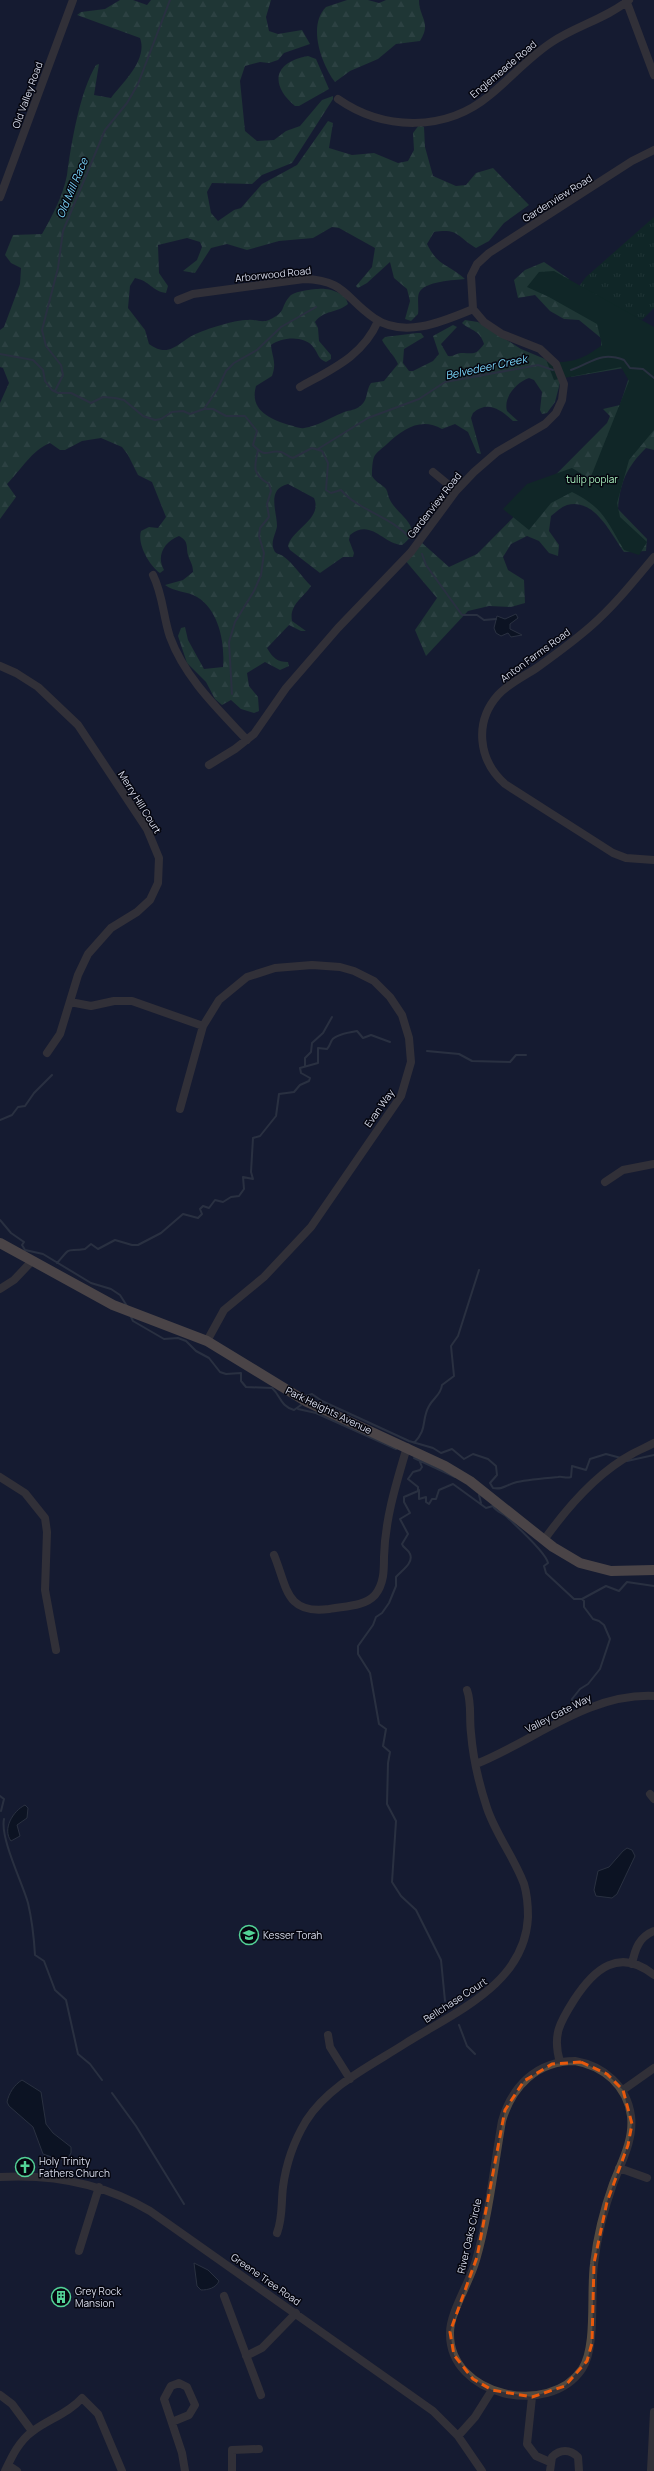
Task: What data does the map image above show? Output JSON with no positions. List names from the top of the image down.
{
  "streets": {
    "main road": ["Park Heights Avenue"],
    "street": [
      "Englemeade Road",
      "Old Valley Road",
      "Gardenview Road",
      "Arborwood Road",
      "Anton Farms Road",
      "Merry Hill Court",
      "Evan Way",
      "Valley Gate Way",
      "Bellchase Court",
      "River Oaks Circle",
      "Greene Tree Road"
    ]
  },
  "crossings": [
    ["Gardenview Road", "Arborwood Road"],
    ["Evan Way", "Park Heights Avenue"],
    ["Valley Gate Way", "Bellchase Court"]
  ],
  "water": ["Old Mill Race", "Belvedeer Creek"],
  "parks": ["tulip poplar"],
  "places": {
    "school or university": ["Kesser Torah"],
    "church": ["Holy Trinity Fathers Church"],
    "building": ["Grey Rock Mansion"]
  }
}
